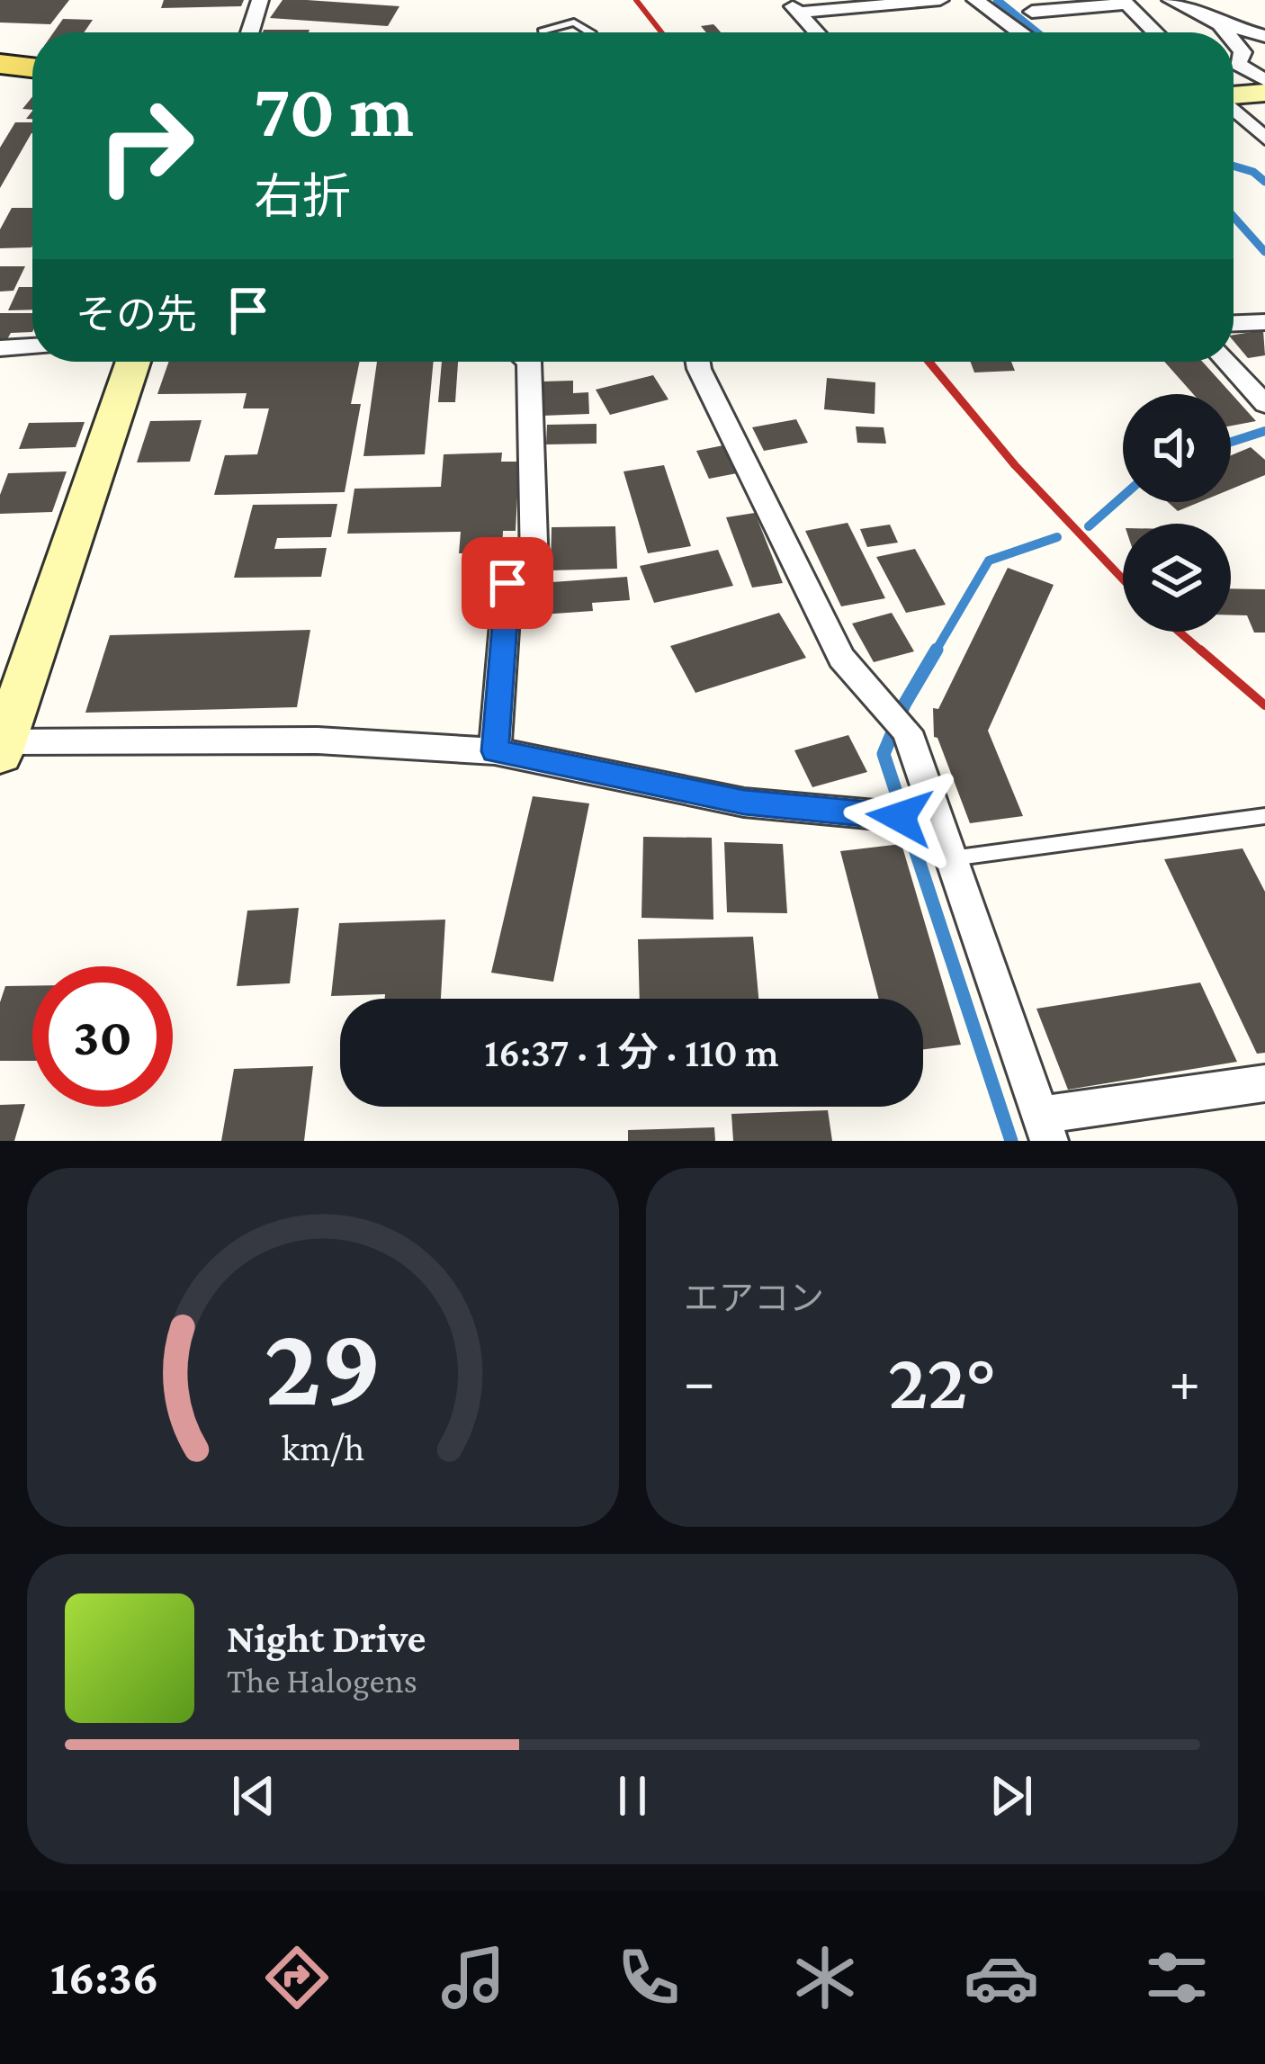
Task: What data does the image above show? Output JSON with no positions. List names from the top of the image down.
{
  "page": {
    "turn": ["70 m", "右折"],
    "then": "その先",
    "limit": "30",
    "trip": "16:37 · 1 分 · 110 m",
    "tile": "エアコン",
    "heat": ["−", "22°", "+"],
    "song": ["Night Drive", "The Halogens"],
    "tabs": "16:36",
    "gauge": ["29", "km/h"]
  }
}
